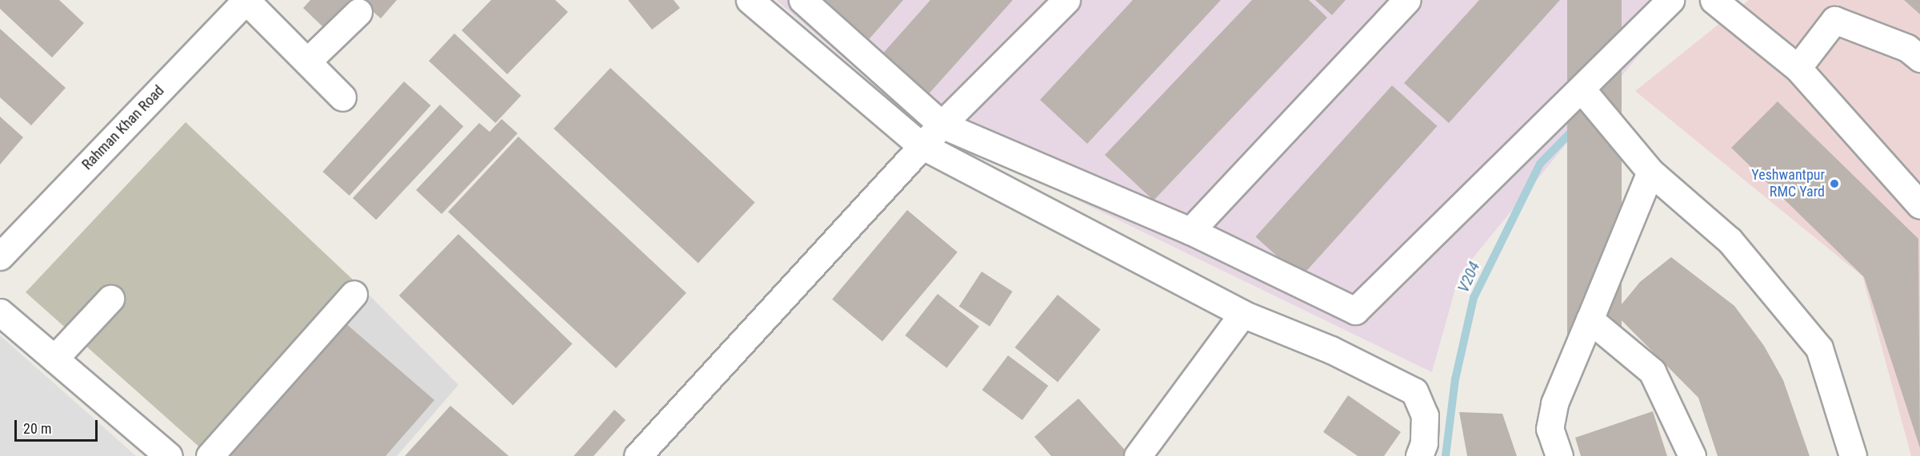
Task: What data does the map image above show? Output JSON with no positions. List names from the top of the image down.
{
  "streets": {
    "street": ["Rahman Khan Road"]
  },
  "water": ["V204"],
  "places": ["Yeshwantpur RMC Yard"],
  "scale_bar": "20 m"
}
